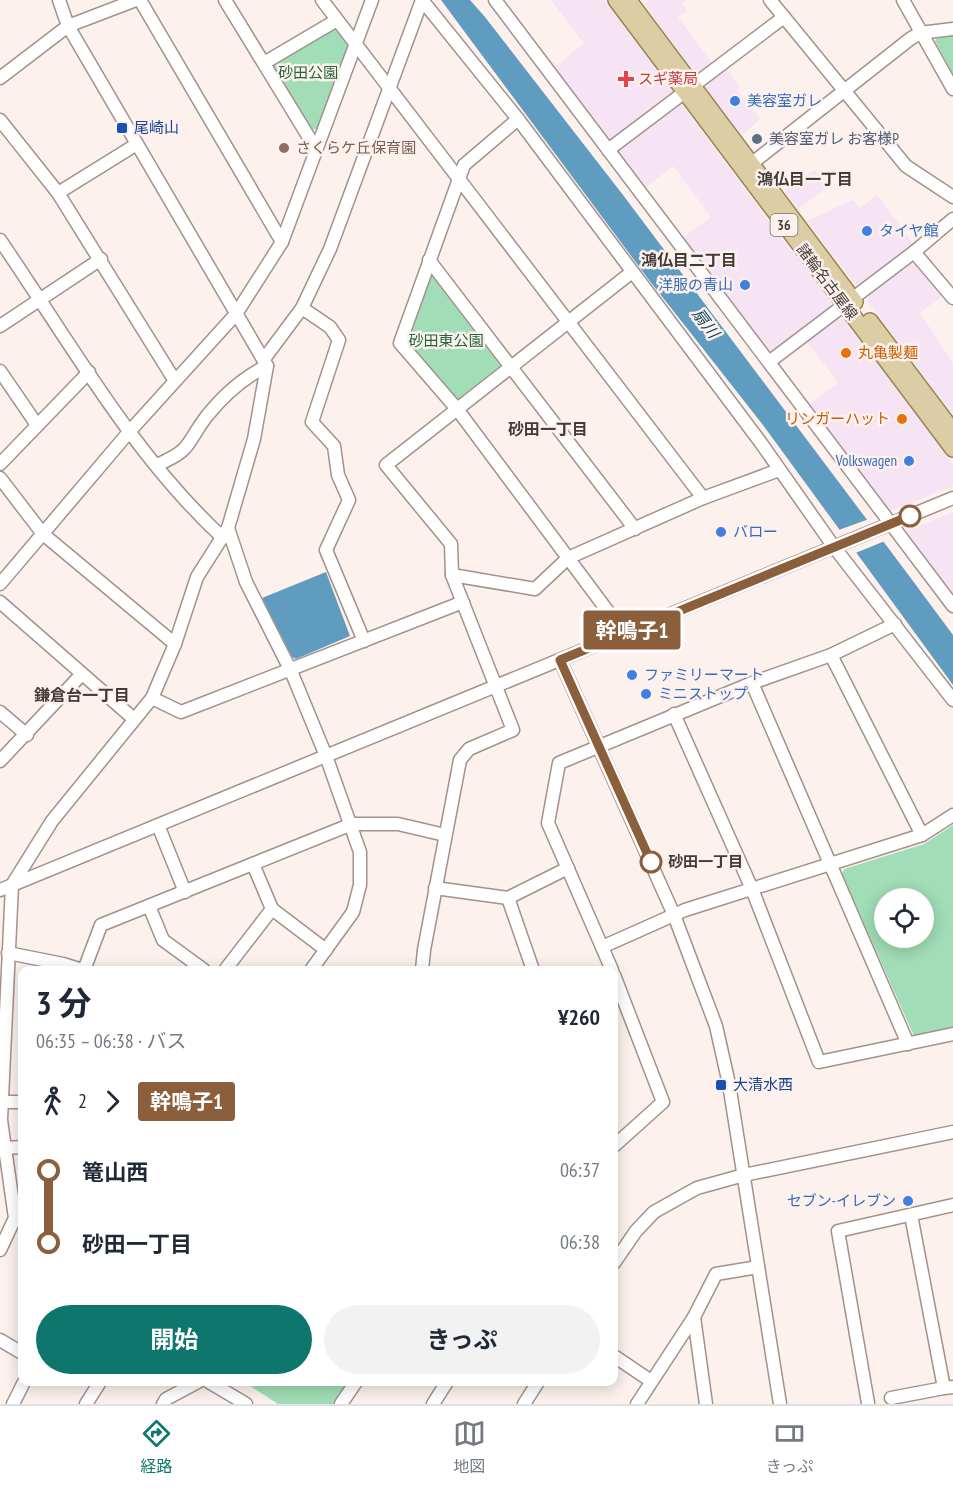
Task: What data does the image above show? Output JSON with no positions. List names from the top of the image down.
{
  "streets": {
    "main road": ["36", "諸輪名古屋線"]
  },
  "districts": [
    "鴻仏目一丁目",
    "鴻仏目二丁目",
    "砂田一丁目",
    "鎌倉台一丁目"
  ],
  "water": ["扇川"],
  "parks": ["砂田公園", "砂田東公園"],
  "places": {
    "health": ["スギ薬局"],
    "other": [
      "美容室ガレ",
      "美容室ガレ お客様P",
      "さくらケ丘保育園",
      "タイヤ館",
      "洋服の青山",
      "丸亀製麺",
      "リンガーハット",
      "Volkswagen",
      "バロー",
      "ファミリーマート",
      "ミニストップ",
      "砂田一丁目",
      "セブン-イレブン"
    ],
    "transit": ["尾崎山", "大清水西"]
  },
  "lines": ["bus line 幹鳴子1"],
  "page": {
    "on_map": "幹鳴子1",
    "heading": ["3 分", "06:35 – 06:38 · バス", "¥260"],
    "legs": ["2", "幹鳴子1"],
    "list": [
      {
        "name": "篭山西",
        "value": "06:37"
      },
      {
        "name": "砂田一丁目",
        "value": "06:38"
      }
    ],
    "buttons": ["開始", "きっぷ"],
    "tabs": ["経路", "地図", "きっぷ"]
  }
}
